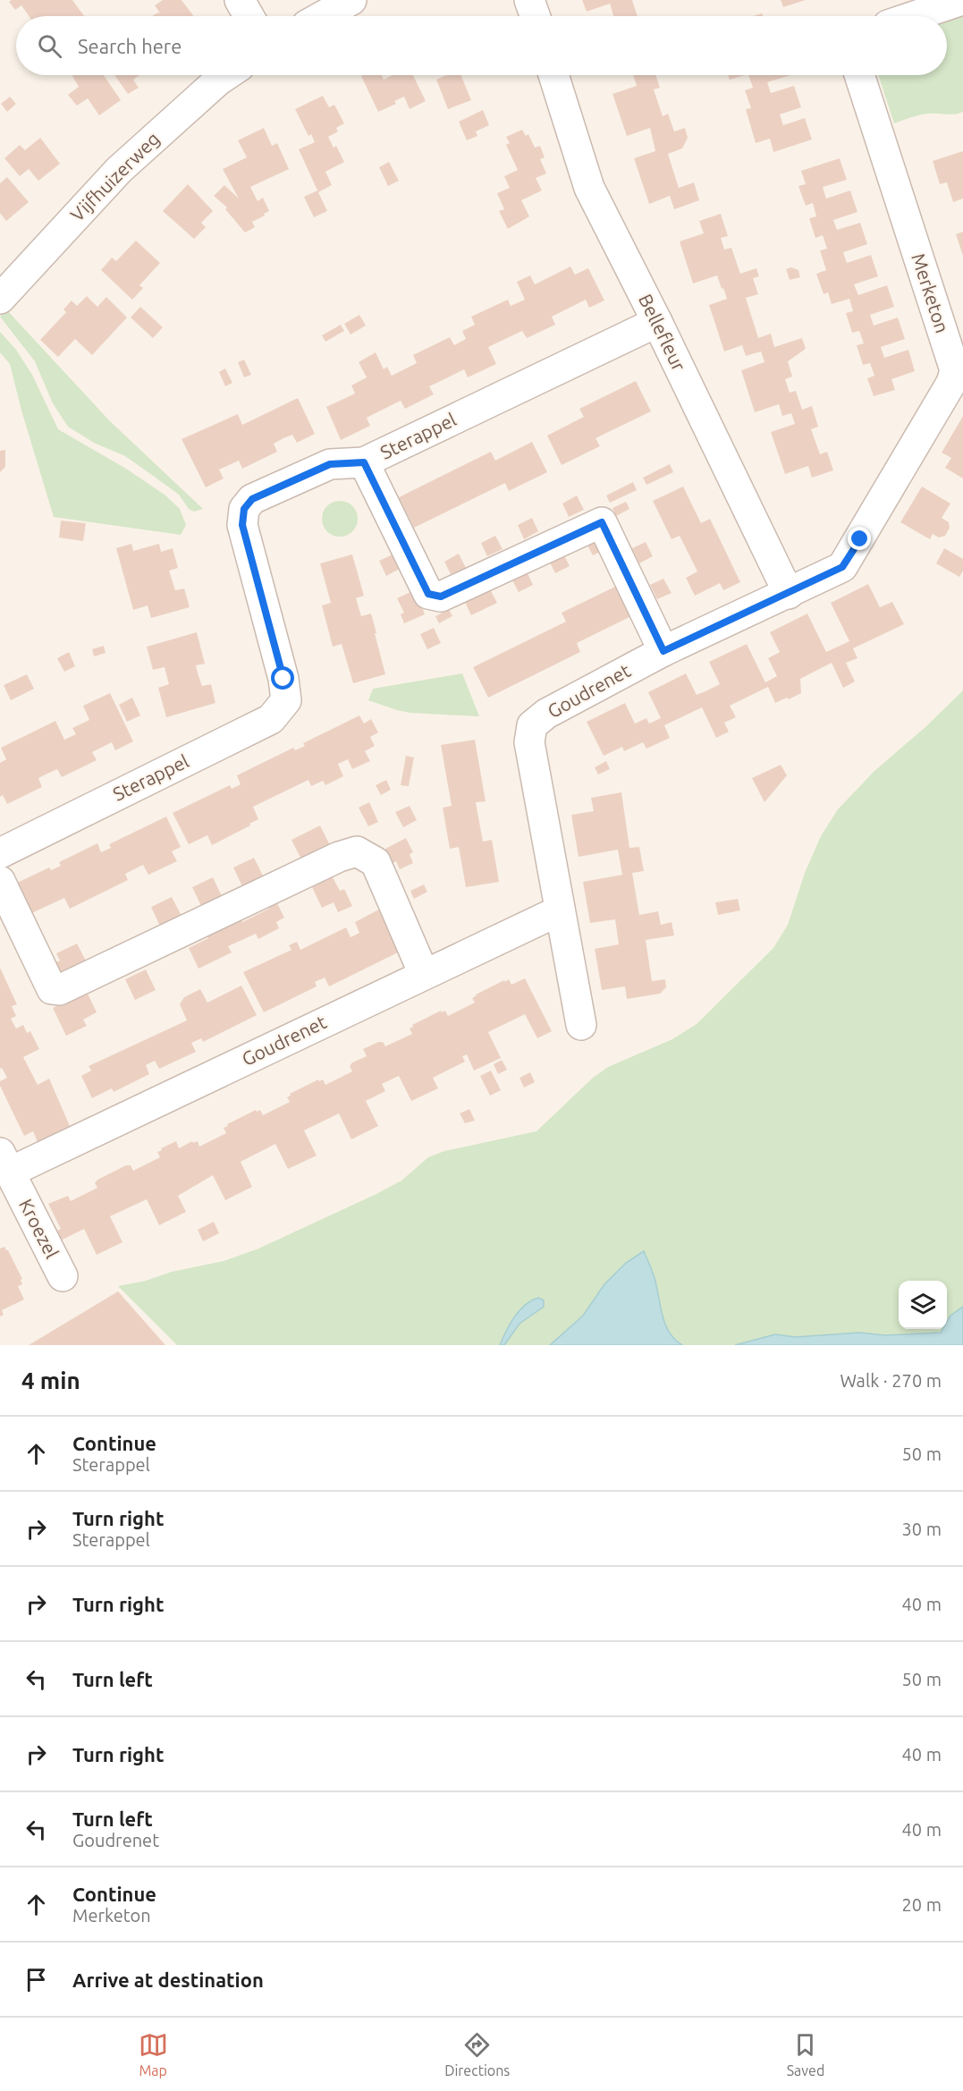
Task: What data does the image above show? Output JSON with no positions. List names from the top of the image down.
{
  "streets": {
    "street": [
      "Vijfhuizerweg",
      "Merketon",
      "Bellefleur",
      "Sterappel",
      "Goudrenet",
      "Kroezel"
    ]
  },
  "crossings": [
    ["Merketon", "Bellefleur"],
    ["Merketon", "Goudrenet"],
    ["Bellefleur", "Sterappel"],
    ["Bellefleur", "Goudrenet"],
    ["Goudrenet", "Kroezel"]
  ],
  "page": {
    "search": "Search here",
    "heading": ["4 min", "Walk · 270 m"],
    "list": [
      ["Continue", "Sterappel", "50 m"],
      ["Turn right", "Sterappel", "30 m"],
      ["Turn right", "40 m"],
      ["Turn left", "50 m"],
      ["Turn right", "40 m"],
      ["Turn left", "Goudrenet", "40 m"],
      ["Continue", "Merketon", "20 m"],
      "Arrive at destination"
    ],
    "nav": ["Map", "Directions", "Saved"]
  }
}
